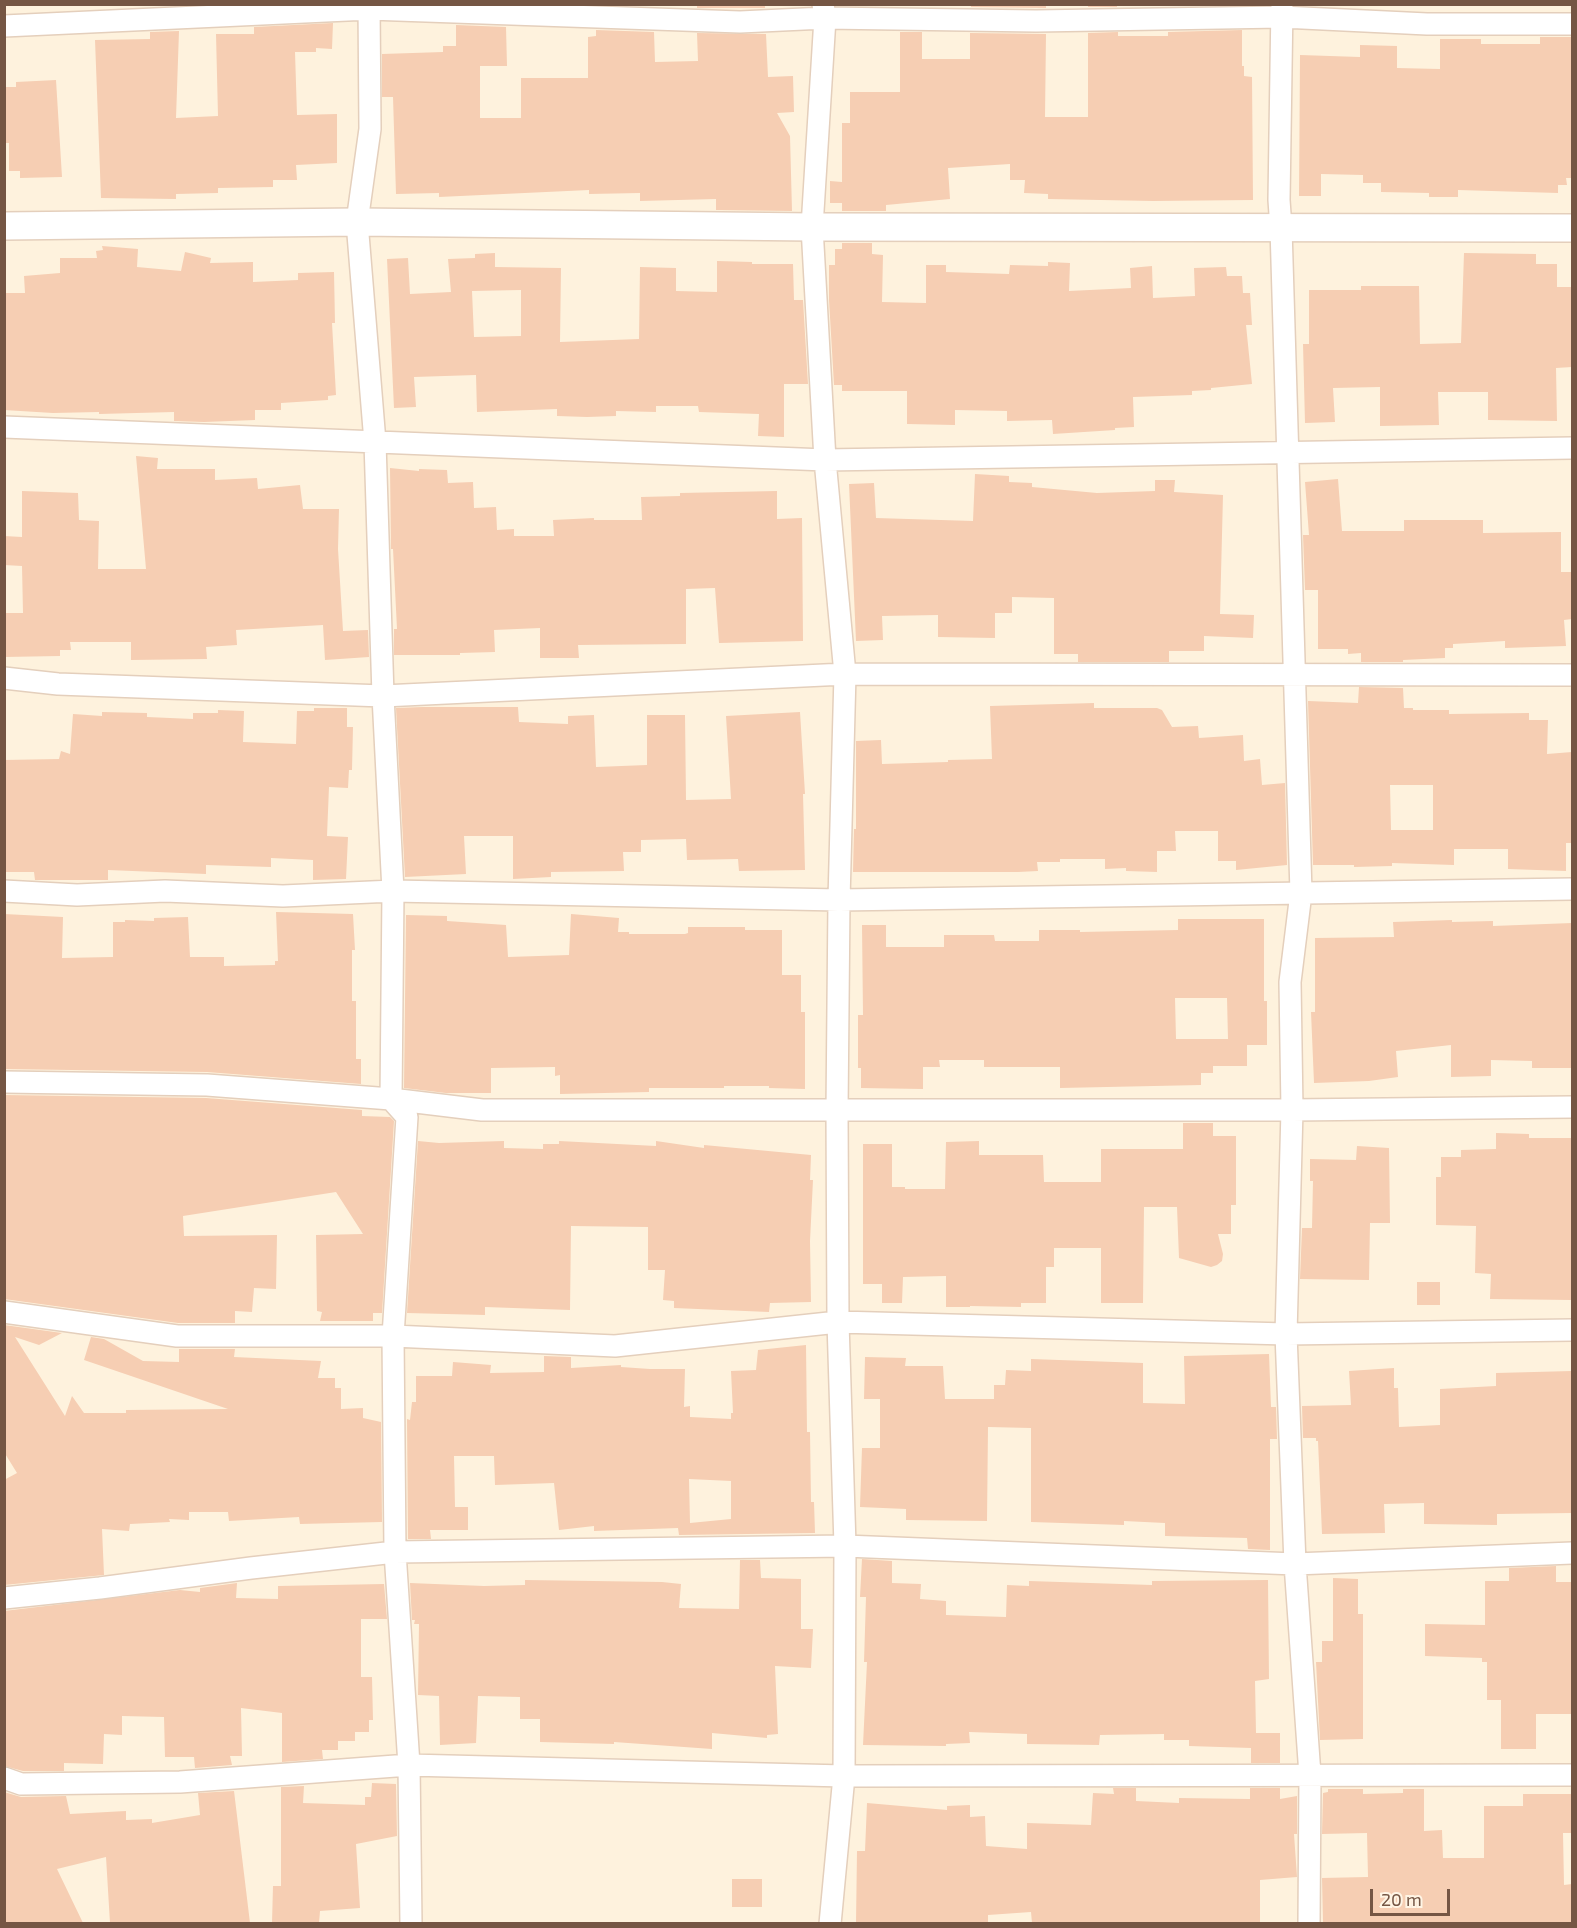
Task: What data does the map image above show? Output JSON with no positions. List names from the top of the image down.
{
  "scale_bar": "20 m"
}
